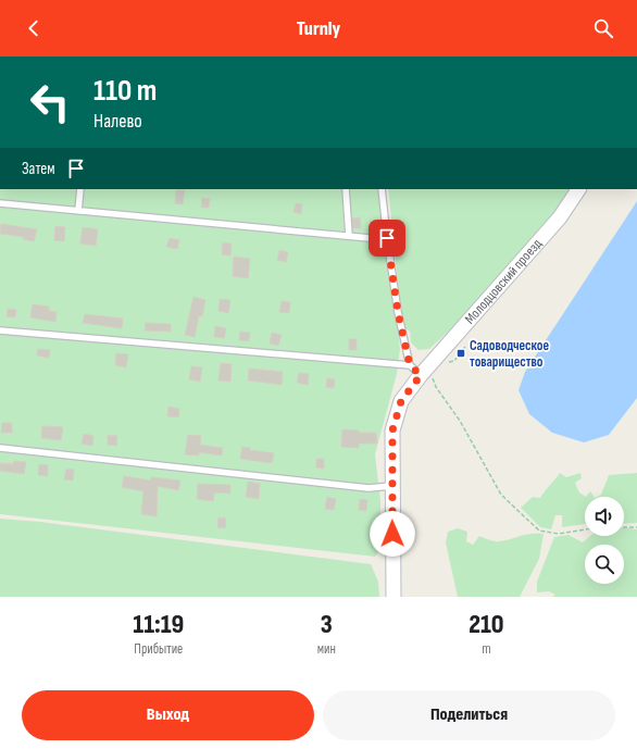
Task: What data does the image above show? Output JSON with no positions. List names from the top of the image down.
{
  "streets": {
    "street": ["Молодцовский проезд"]
  },
  "places": {
    "transit": ["Садоводческое товарищество"]
  },
  "page": {
    "header": "Turnly",
    "turn": ["110 m", "Налево"],
    "then": "Затем",
    "eta": [
      "11:19",
      "Прибытие",
      "3",
      "мин",
      "210",
      "m"
    ],
    "buttons": ["Выход", "Поделиться"]
  }
}
